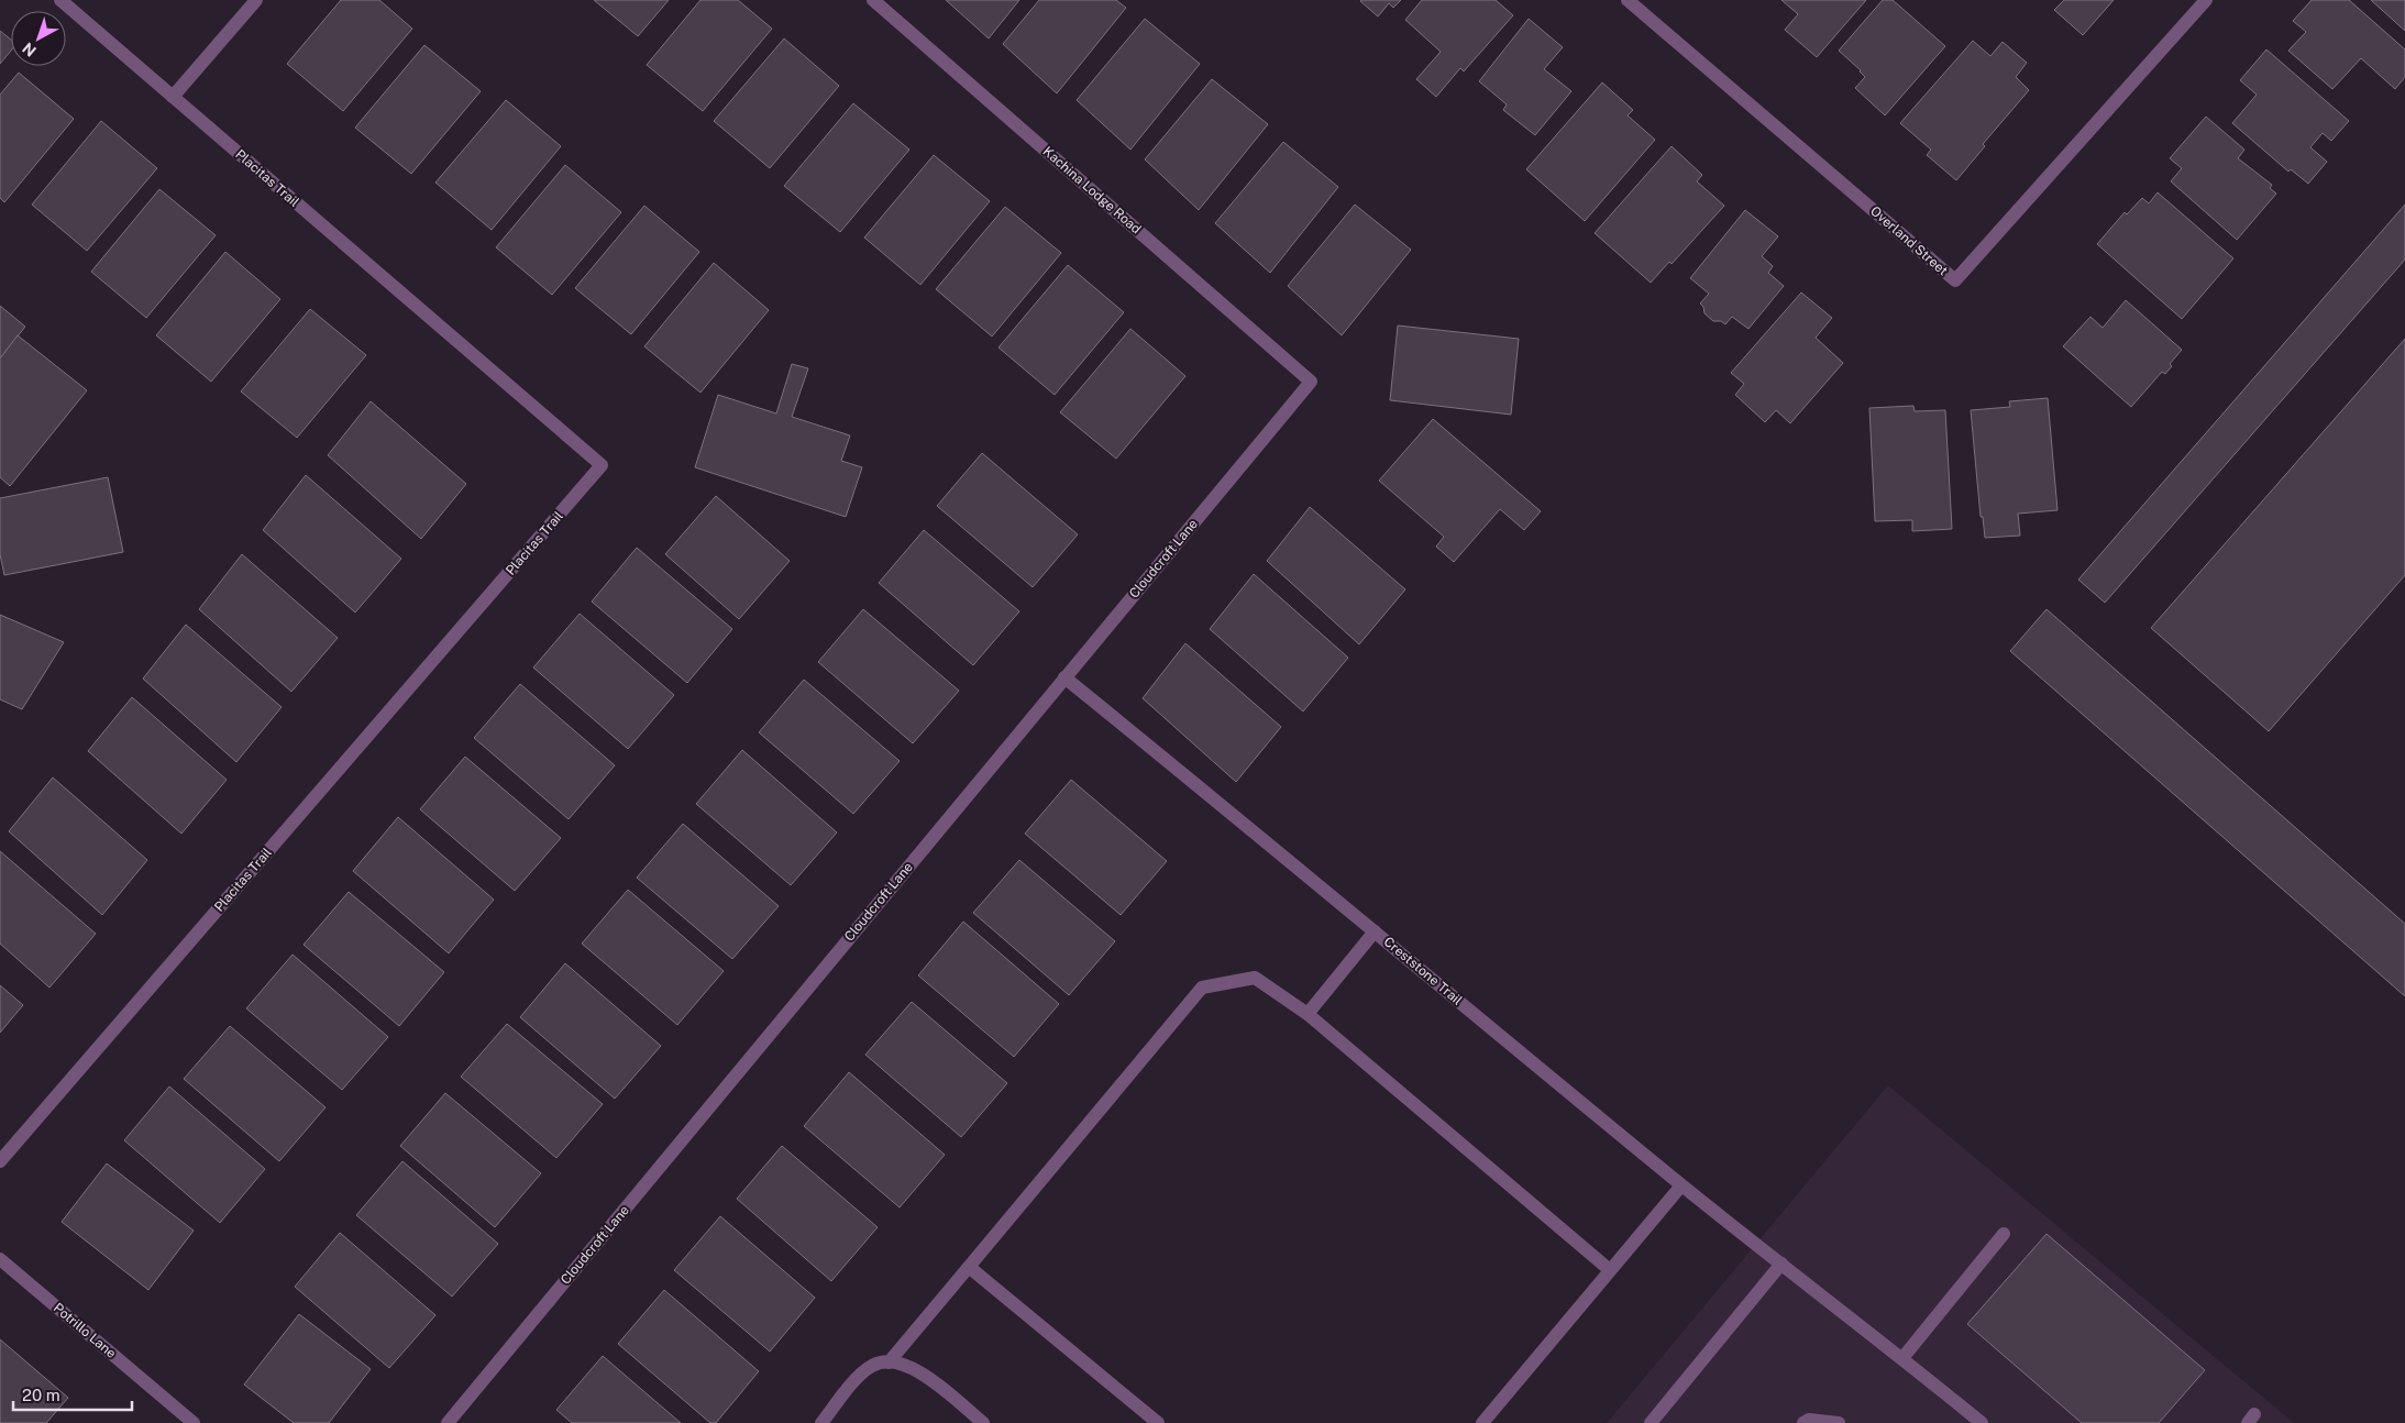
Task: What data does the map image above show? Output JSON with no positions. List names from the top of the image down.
{
  "streets": {
    "street": [
      "Placitas Trail",
      "Kachina Lodge Road",
      "Overland Street",
      "Cloudcroft Lane",
      "Creststone Trail",
      "Potrillo Lane"
    ]
  },
  "crossings": [
    ["Kachina Lodge Road", "Cloudcroft Lane"],
    ["Cloudcroft Lane", "Creststone Trail"]
  ],
  "scale_bar": "20 m",
  "north": "bottom left"
}
